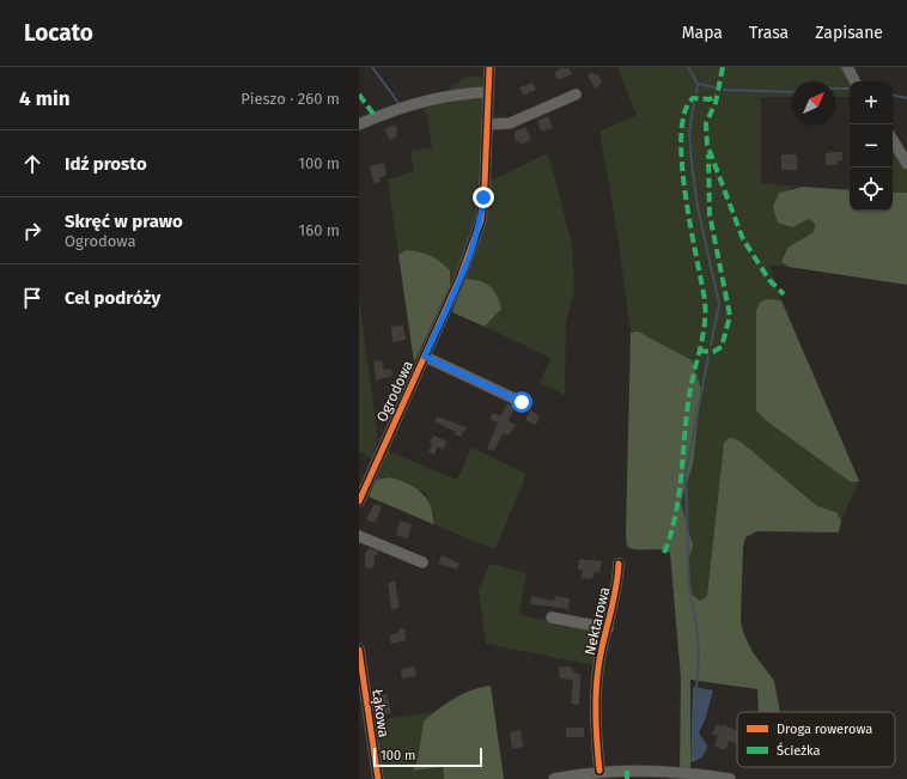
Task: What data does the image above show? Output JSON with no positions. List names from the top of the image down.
{
  "streets": {
    "street": ["Ogrodowa", "Nektarowa", "Łąkowa"]
  },
  "legend": ["Droga rowerowa", "Ścieżka"],
  "scale_bar": "100 m",
  "north": "top right",
  "page": {
    "header": "Locato",
    "nav": ["Mapa", "Trasa", "Zapisane"],
    "heading": ["4 min", "Pieszo · 260 m"],
    "map_buttons": ["+", "−"],
    "list": [
      ["Idź prosto", "100 m"],
      ["Skręć w prawo", "Ogrodowa", "160 m"],
      "Cel podróży"
    ],
    "scale": "100 m"
  }
}
